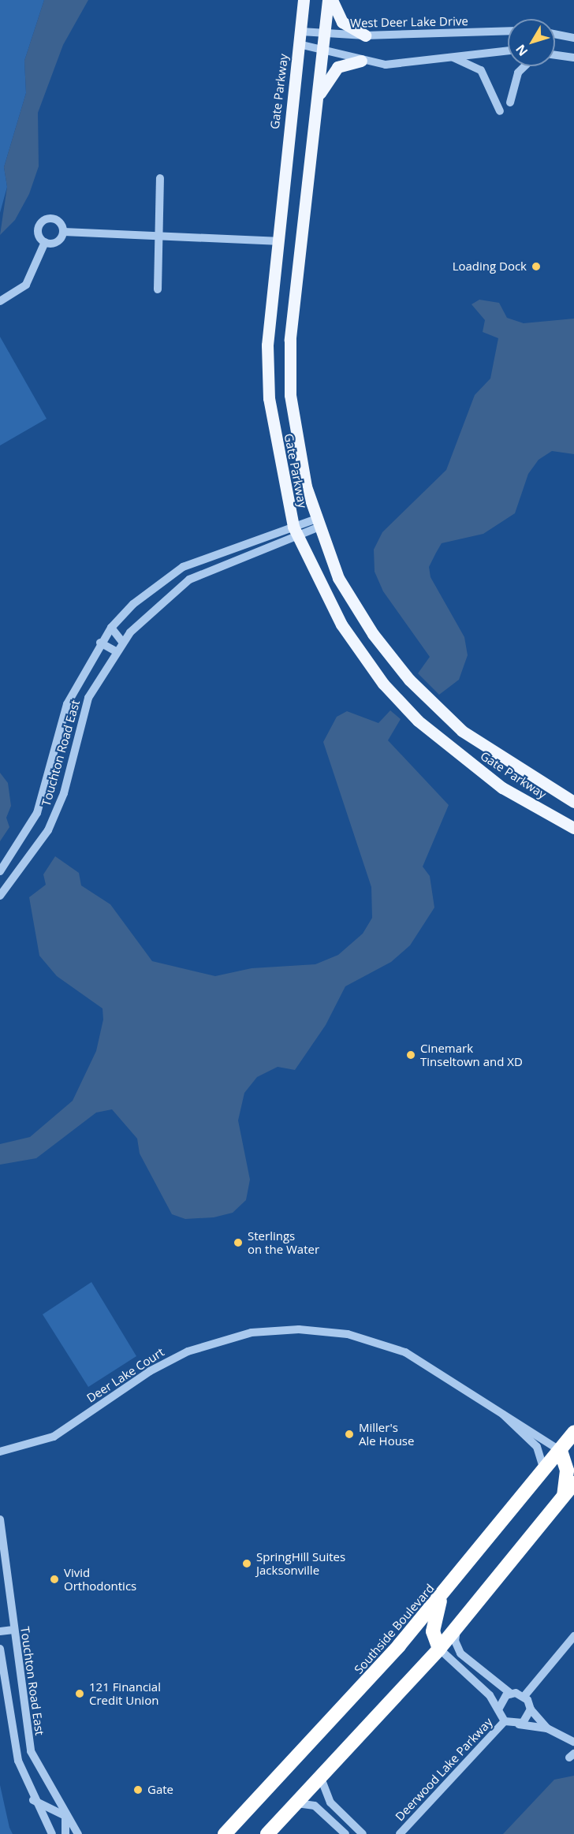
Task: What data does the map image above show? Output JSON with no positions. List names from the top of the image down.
{
  "streets": {
    "highway": ["Southside Boulevard"],
    "main road": ["Gate Parkway"],
    "street": [
      "West Deer Lake Drive",
      "Touchton Road East",
      "Deer Lake Court",
      "Deerwood Lake Parkway"
    ]
  },
  "crossings": [
    ["West Deer Lake Drive", "Gate Parkway"],
    ["Gate Parkway", "Touchton Road East"],
    ["Deer Lake Court", "Southside Boulevard"]
  ],
  "places": [
    "Loading Dock",
    "Cinemark Tinseltown and XD",
    "Sterlings on the Water",
    "Miller's Ale House",
    "SpringHill Suites Jacksonville",
    "Vivid Orthodontics",
    "121 Financial Credit Union",
    "Gate"
  ],
  "north": "bottom left"
}
